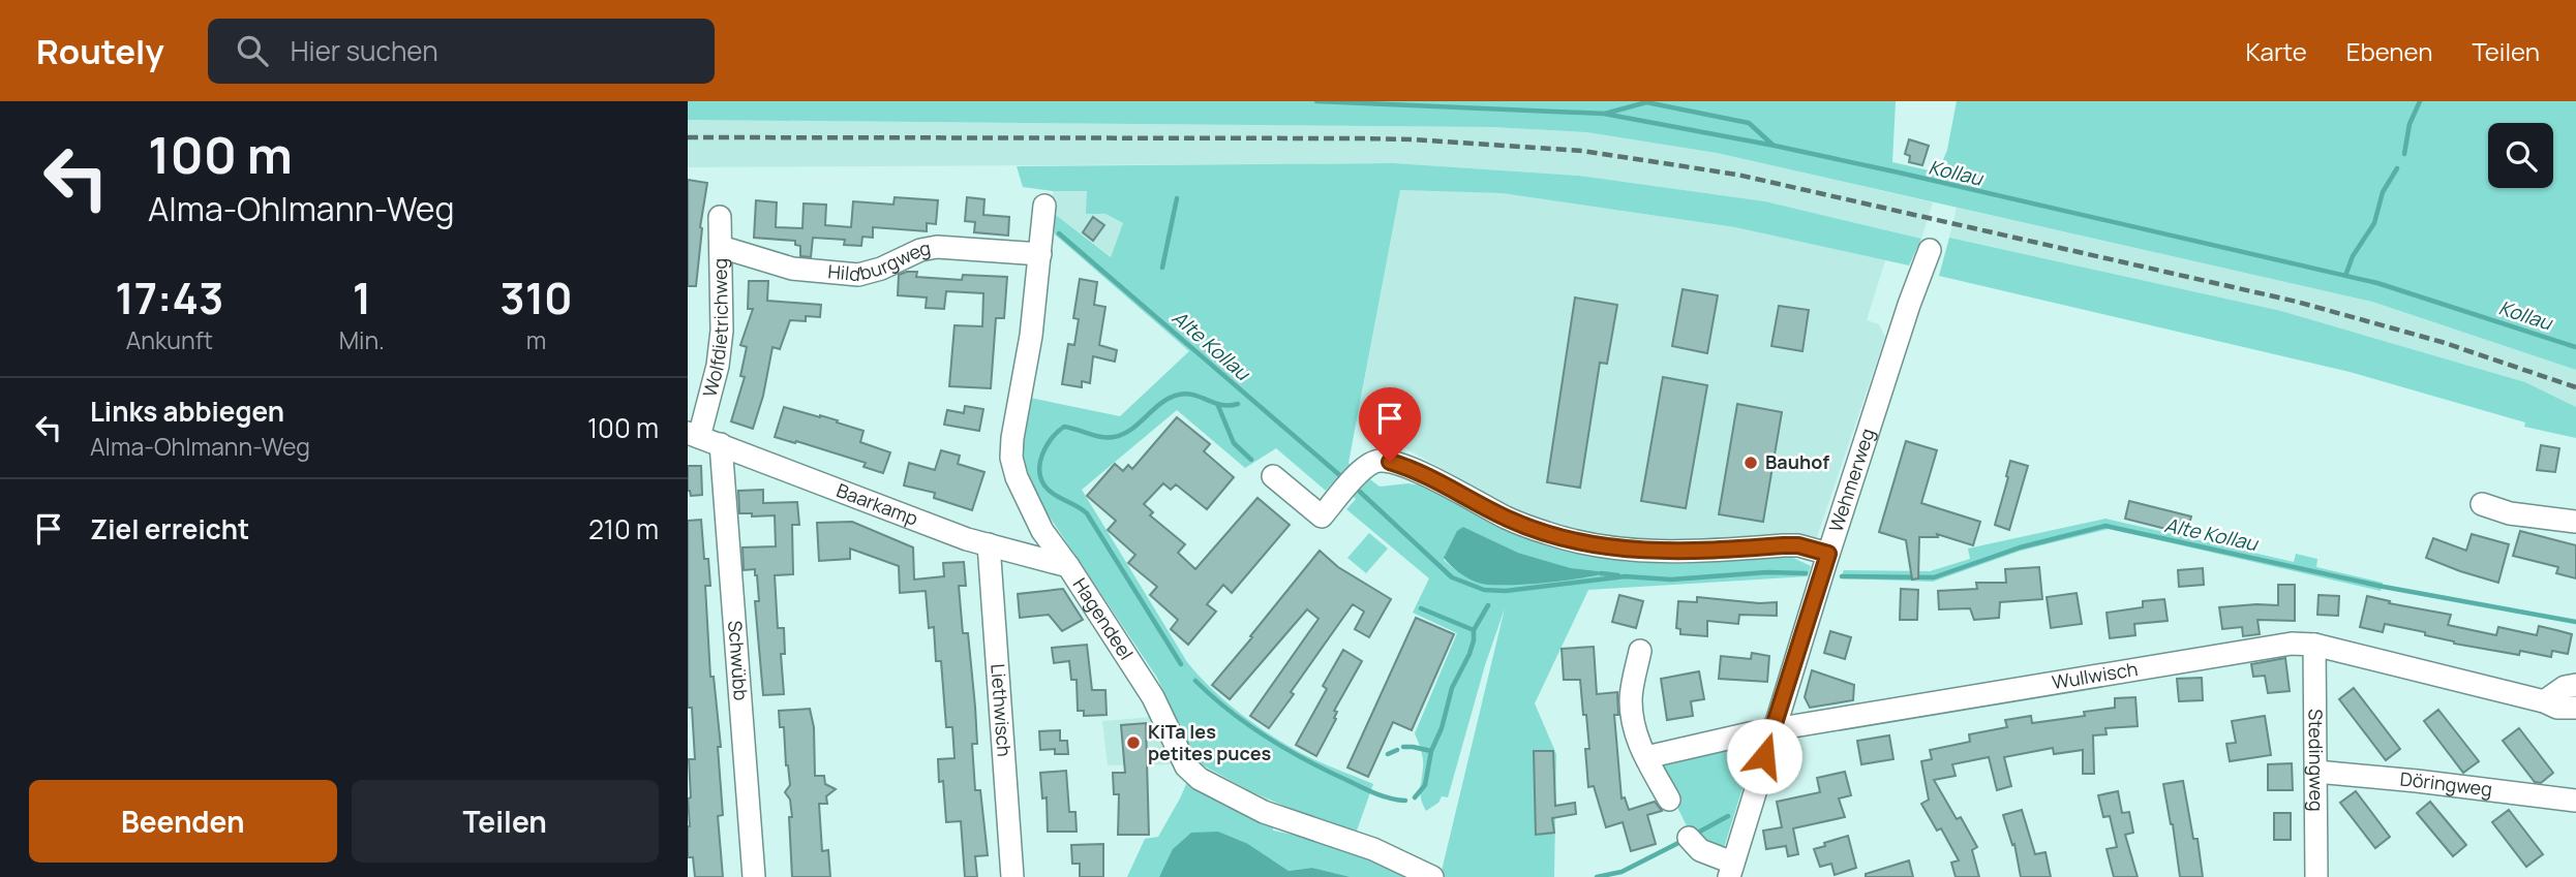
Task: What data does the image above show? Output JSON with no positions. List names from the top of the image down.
{
  "streets": {
    "street": [
      "Hildburgweg",
      "Wolfdietrichweg",
      "Wehmerweg",
      "Baarkamp",
      "Hagendeel",
      "Schwübb",
      "Wullwisch",
      "Liethwisch",
      "Stedingweg",
      "Döringweg"
    ]
  },
  "crossings": [
    ["Hildburgweg", "Wolfdietrichweg"],
    ["Hildburgweg", "Hagendeel"],
    ["Wolfdietrichweg", "Baarkamp"],
    ["Wehmerweg", "Wullwisch"],
    ["Baarkamp", "Hagendeel"],
    ["Baarkamp", "Schwübb"],
    ["Baarkamp", "Liethwisch"],
    ["Wullwisch", "Stedingweg"],
    ["Stedingweg", "Döringweg"]
  ],
  "water": ["Kollau", "Alte Kollau"],
  "places": ["Bauhof", "KiTa les petites puces"],
  "page": {
    "header": "Routely",
    "search": "Hier suchen",
    "nav": ["Karte", "Ebenen", "Teilen"],
    "turn": ["100 m", "Alma-Ohlmann-Weg"],
    "eta": [
      "17:43",
      "Ankunft",
      "1",
      "Min.",
      "310",
      "m"
    ],
    "list": [
      {
        "name": "Links abbiegen",
        "note": "Alma-Ohlmann-Weg",
        "value": "100 m"
      },
      {
        "name": "Ziel erreicht",
        "value": "210 m"
      }
    ],
    "buttons": ["Beenden", "Teilen"]
  }
}
